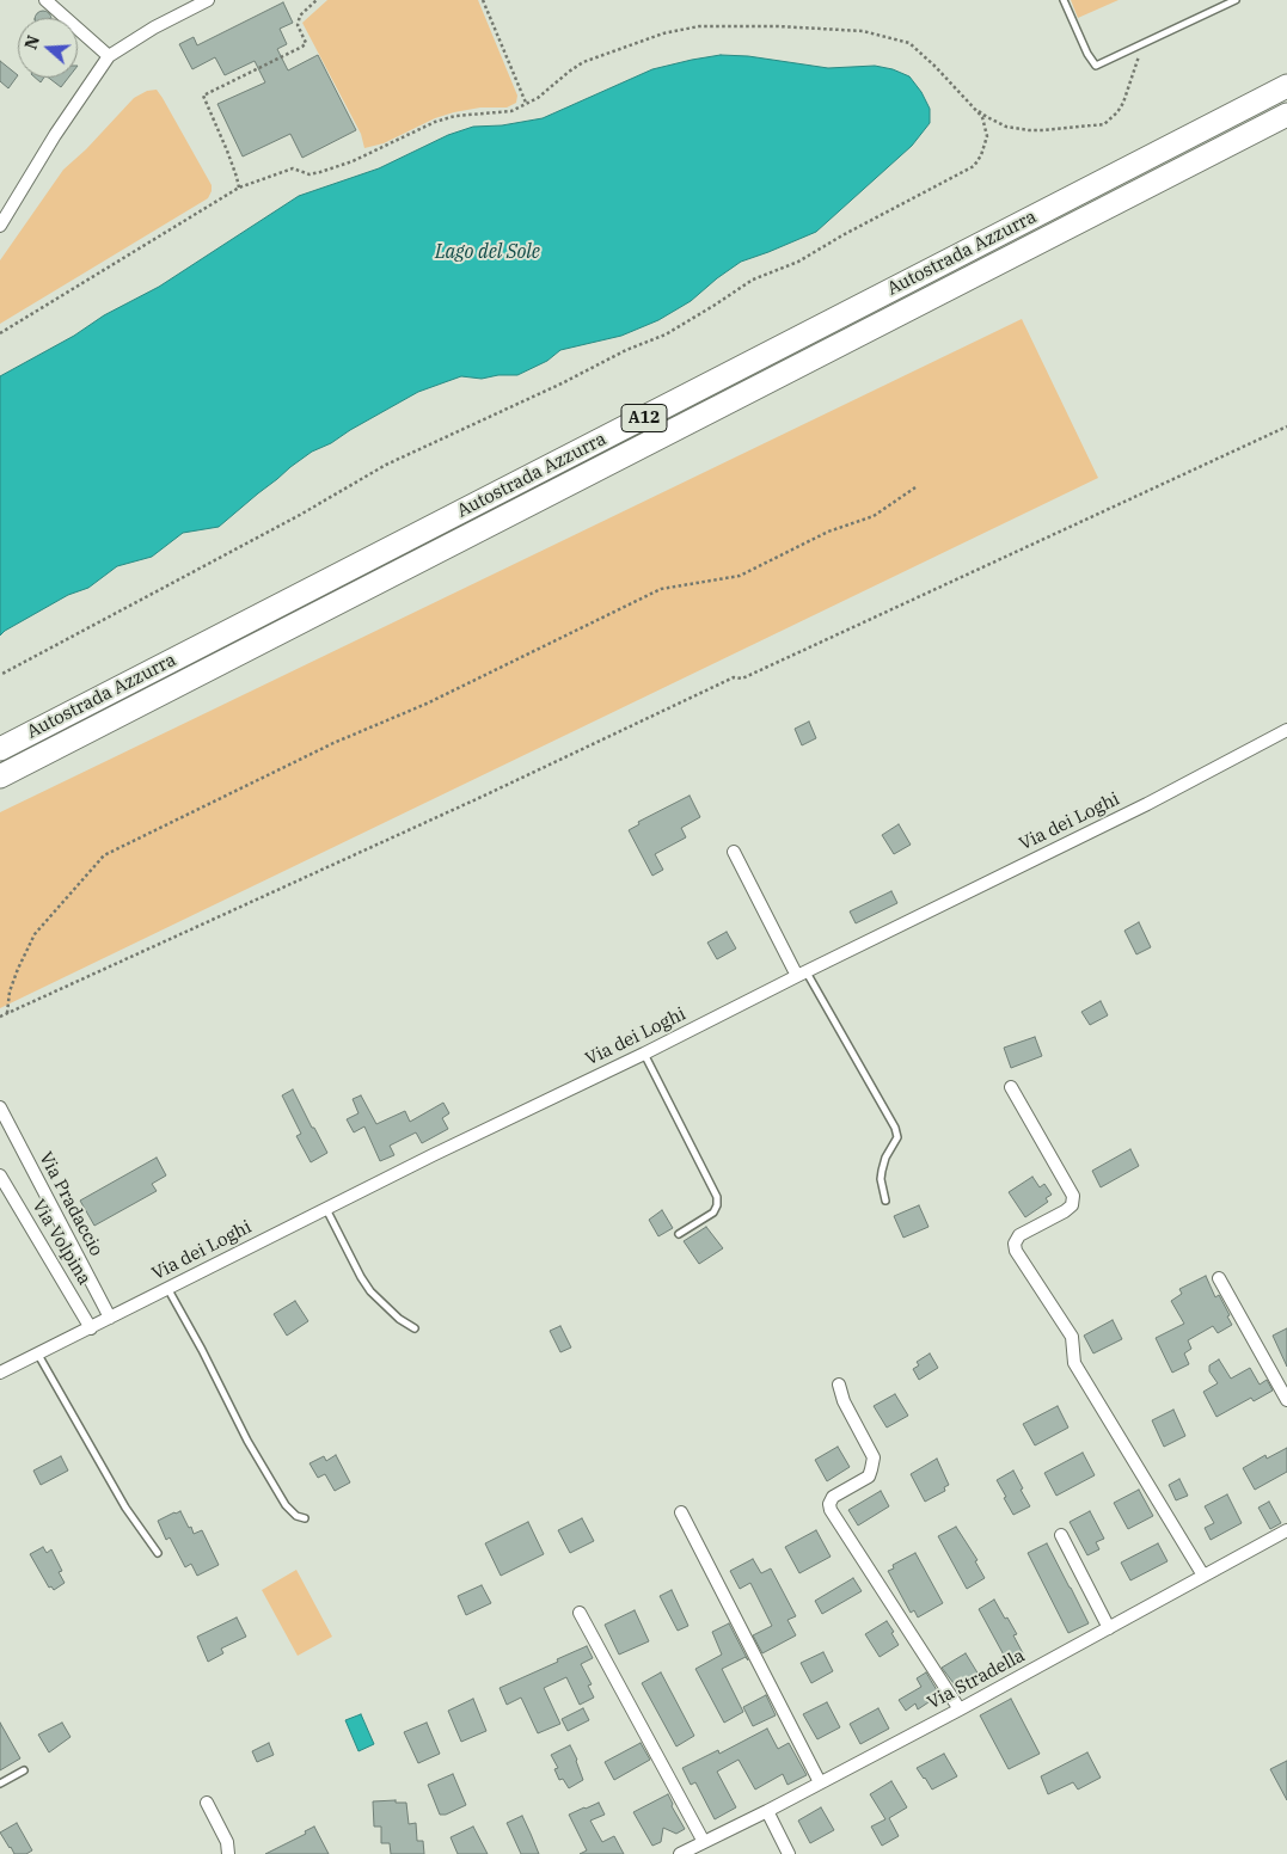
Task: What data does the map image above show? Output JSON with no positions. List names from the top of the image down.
{
  "streets": {
    "highway": ["Autostrada Azzurra", "A12"],
    "street": [
      "Via dei Loghi",
      "Via Pradaccio",
      "Via Volpina",
      "Via Stradella"
    ]
  },
  "crossings": [
    ["Via dei Loghi", "Via Pradaccio"],
    ["Via dei Loghi", "Via Volpina"]
  ],
  "water": ["Lago del Sole"],
  "north": "left"
}
